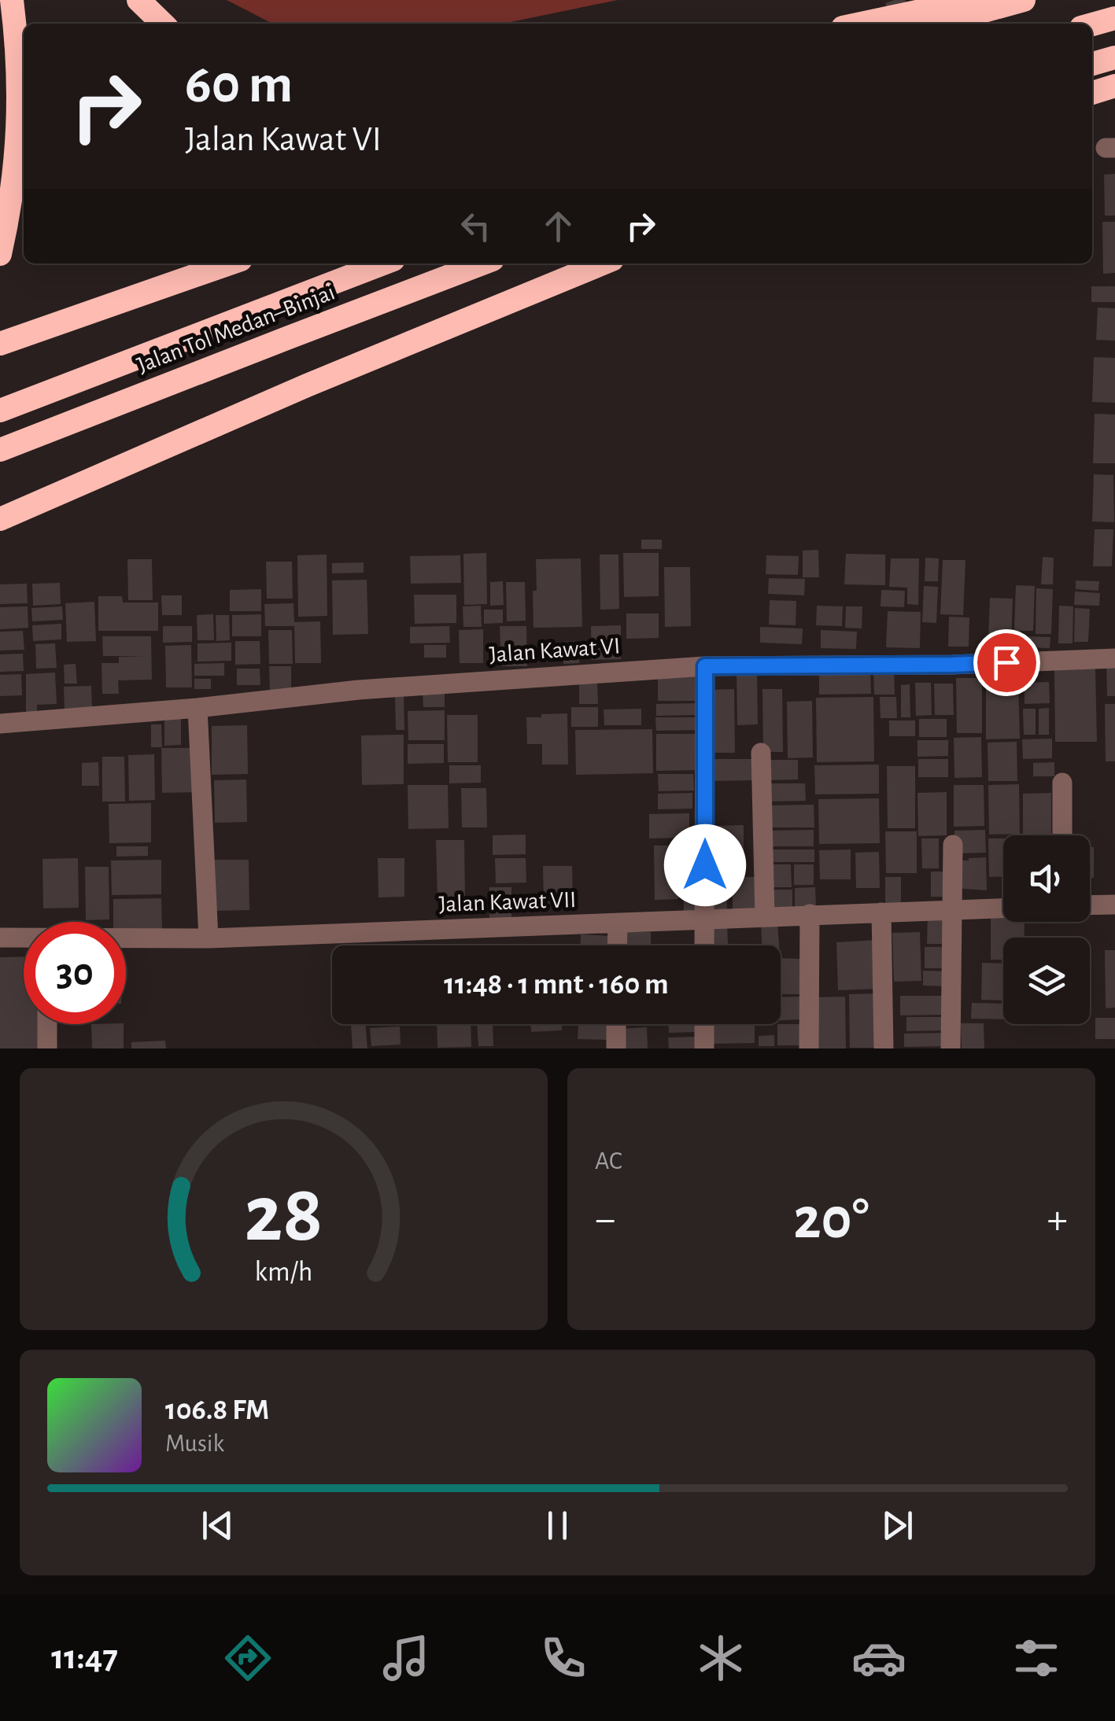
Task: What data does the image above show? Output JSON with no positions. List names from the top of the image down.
{
  "streets": {
    "highway": ["Jalan Tol Medan–Binjai"],
    "street": ["Jalan Kawat VI", "Jalan Kawat VII"]
  },
  "page": {
    "turn": ["60 m", "Jalan Kawat VI"],
    "limit": "30",
    "trip": "11:48 · 1 mnt · 160 m",
    "tile": "AC",
    "heat": ["−", "20°", "+"],
    "song": ["106.8 FM", "Musik"],
    "tabs": "11:47",
    "gauge": ["28", "km/h"]
  }
}
